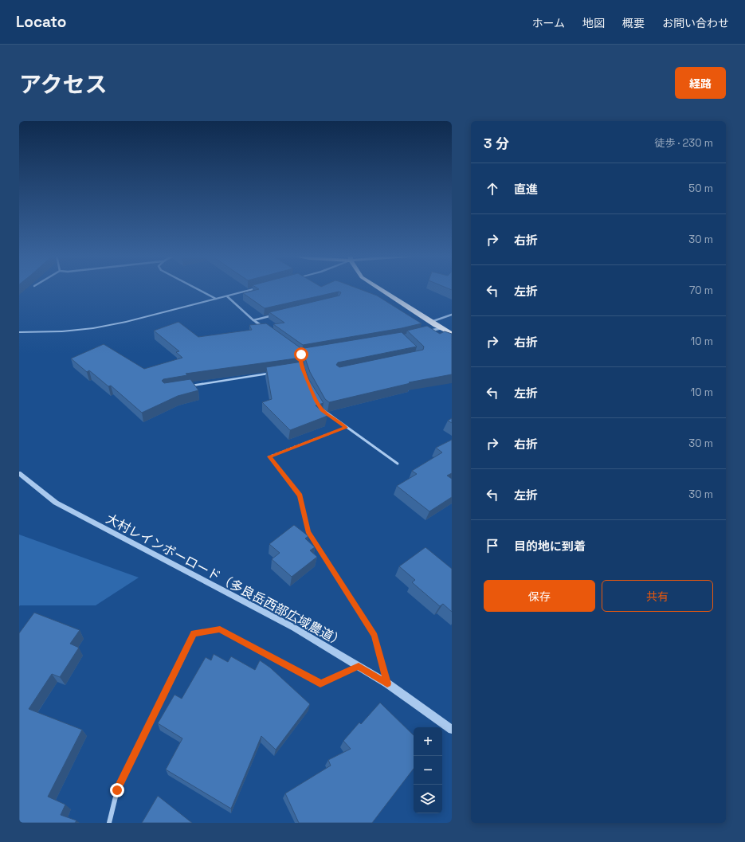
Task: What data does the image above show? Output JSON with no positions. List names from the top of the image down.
{
  "streets": {
    "street": ["大村レインボーロード（多良岳西部広域農道）"]
  },
  "page": {
    "header": "Locato",
    "nav": [
      "ホーム",
      "地図",
      "概要",
      "お問い合わせ"
    ],
    "title": "アクセス",
    "buttons": [
      "経路",
      ["保存", "共有"]
    ],
    "heading": ["3 分", "徒歩 · 230 m"],
    "list": [
      ["直進", "50 m"],
      ["右折", "30 m"],
      ["左折", "70 m"],
      ["右折", "10 m"],
      ["左折", "10 m"],
      ["右折", "30 m"],
      ["左折", "30 m"],
      "目的地に到着"
    ],
    "map_buttons": ["+", "−"]
  }
}
